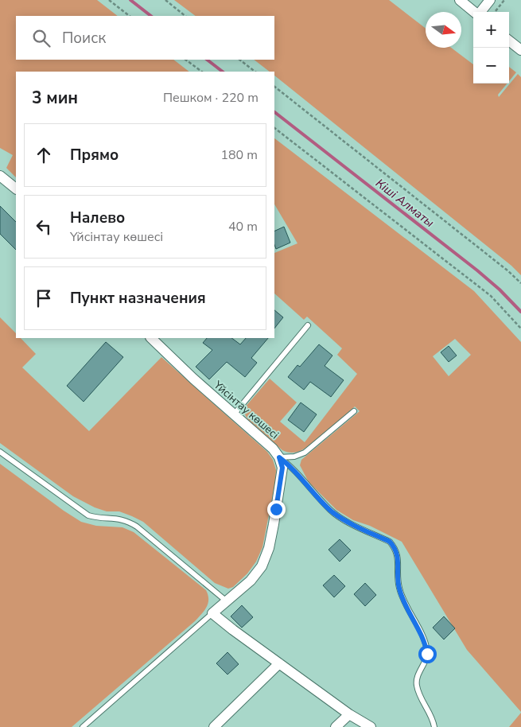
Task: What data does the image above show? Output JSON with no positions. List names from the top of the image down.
{
  "streets": {
    "street": ["Үйсінтау көшесі"]
  },
  "water": ["Кіші Алматы"],
  "north": "right",
  "page": {
    "map_buttons": ["+", "−"],
    "search": "Поиск",
    "heading": ["3 мин", "Пешком · 220 m"],
    "list": [
      ["Прямо", "180 m"],
      ["Налево", "Үйсінтау көшесі", "40 m"],
      "Пункт назначения"
    ]
  }
}
